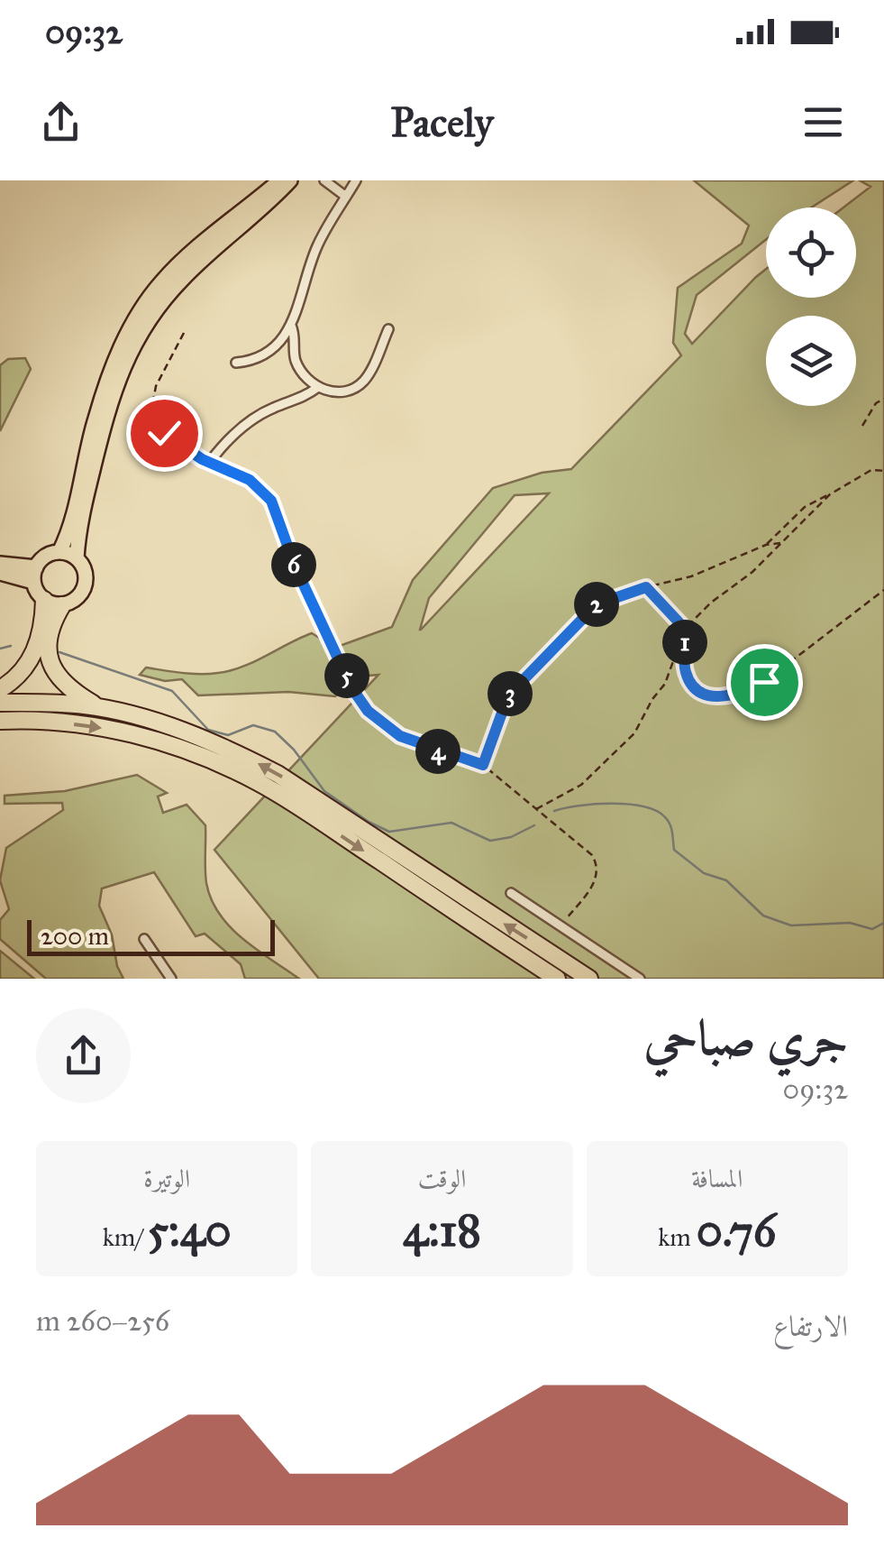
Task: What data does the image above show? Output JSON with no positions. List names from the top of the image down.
{
  "scale_bar": "200 m",
  "page": {
    "status": "09:32",
    "header": "Pacely",
    "pins": [
      "6",
      "2",
      "1",
      "5",
      "3",
      "4"
    ],
    "scale": "200 m",
    "heading": ["جري صباحي", "09:32"],
    "stats": [
      ["المسافة", "0.76 km"],
      ["الوقت", "4:18"],
      ["الوتيرة", "5:40 /km"]
    ],
    "chart": ["الارتفاع", "256–260 m"]
  }
}
